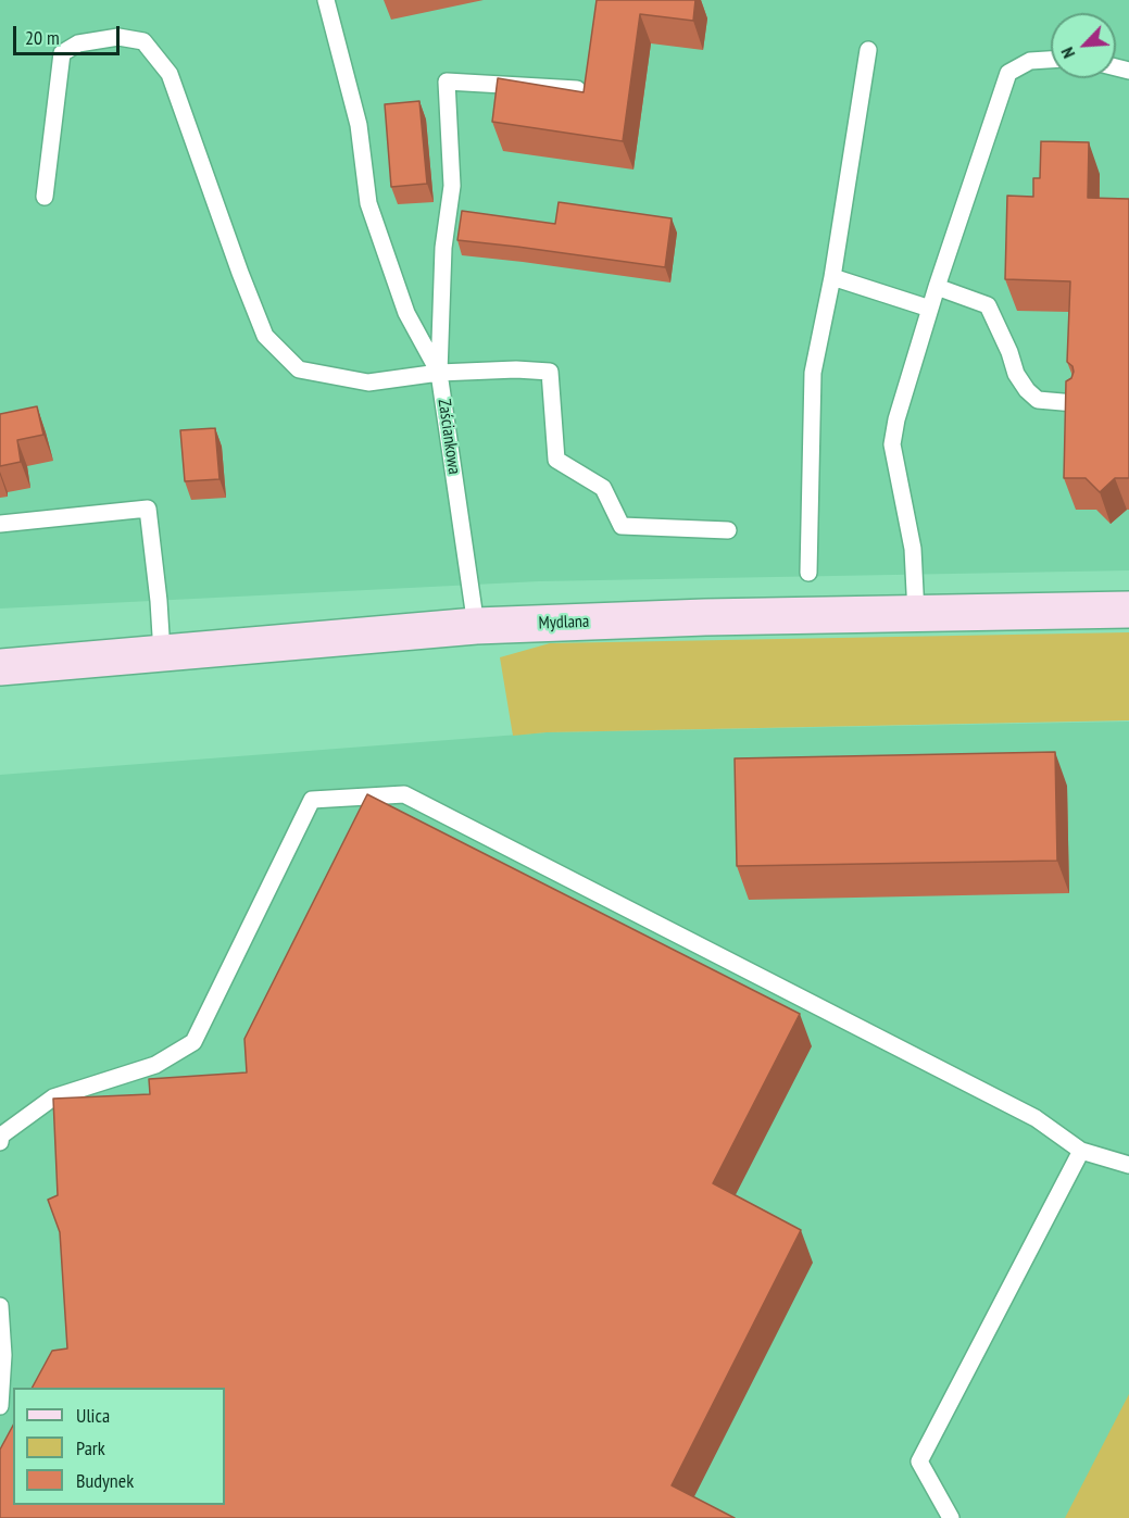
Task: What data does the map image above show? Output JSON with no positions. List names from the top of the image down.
{
  "streets": {
    "street": ["Mydlana"],
    "lane": ["Zaściankowa"]
  },
  "crossings": [
    ["Zaściankowa", "Mydlana"]
  ],
  "legend": ["Ulica", "Park", "Budynek"],
  "scale_bar": "20 m",
  "north": "bottom left"
}
